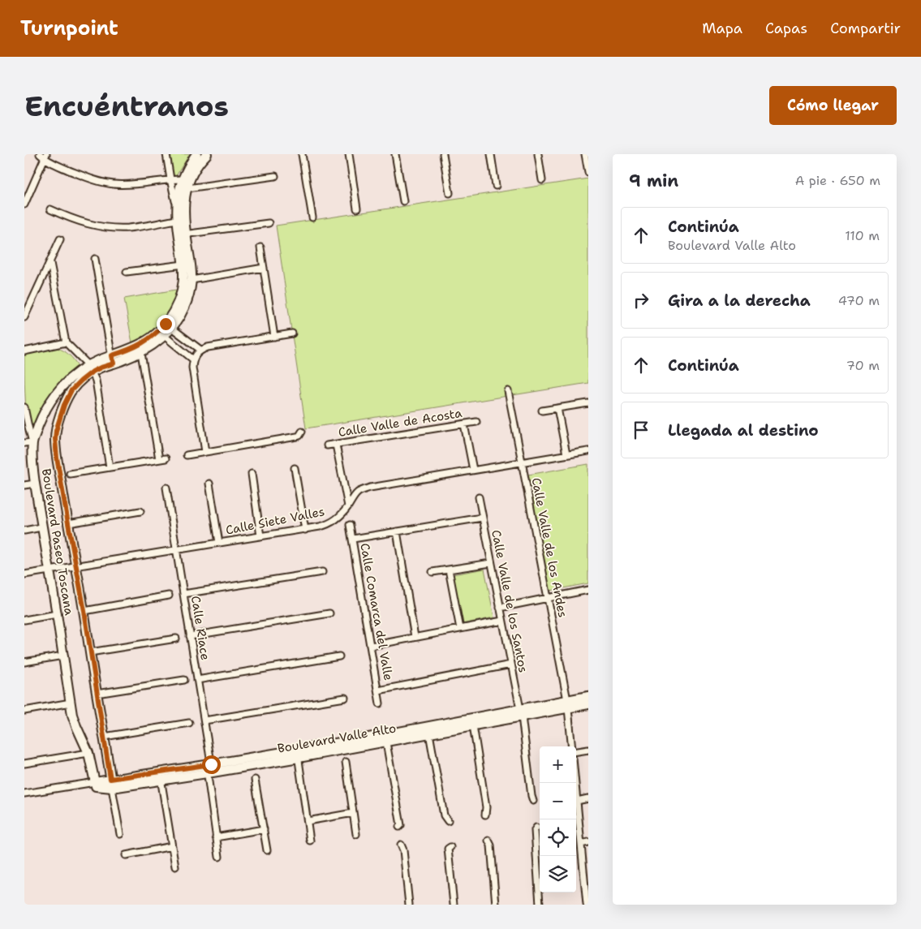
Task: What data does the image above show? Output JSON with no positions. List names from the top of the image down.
{
  "streets": {
    "street": [
      "Calle Valle de Acosta",
      "Calle Siete Valles",
      "Boulevard Paseo Toscana",
      "Calle Valle de los Andes",
      "Calle Valle de los Santos",
      "Calle Comarca del Valle",
      "Calle Riace",
      "Boulevard Valle Alto"
    ]
  },
  "crossings": [
    ["Calle Siete Valles", "Boulevard Paseo Toscana"],
    ["Calle Siete Valles", "Calle Valle de los Andes"],
    ["Calle Siete Valles", "Calle Riace"],
    ["Boulevard Paseo Toscana", "Boulevard Valle Alto"],
    ["Calle Valle de los Andes", "Boulevard Valle Alto"],
    ["Calle Valle de los Santos", "Boulevard Valle Alto"],
    ["Calle Riace", "Boulevard Valle Alto"]
  ],
  "page": {
    "header": "Turnpoint",
    "nav": ["Mapa", "Capas", "Compartir"],
    "buttons": "Cómo llegar",
    "title": "Encuéntranos",
    "heading": ["9 min", "A pie · 650 m"],
    "list": [
      ["Continúa", "Boulevard Valle Alto", "110 m"],
      ["Gira a la derecha", "470 m"],
      ["Continúa", "70 m"],
      "Llegada al destino"
    ],
    "map_buttons": ["+", "−"]
  }
}
